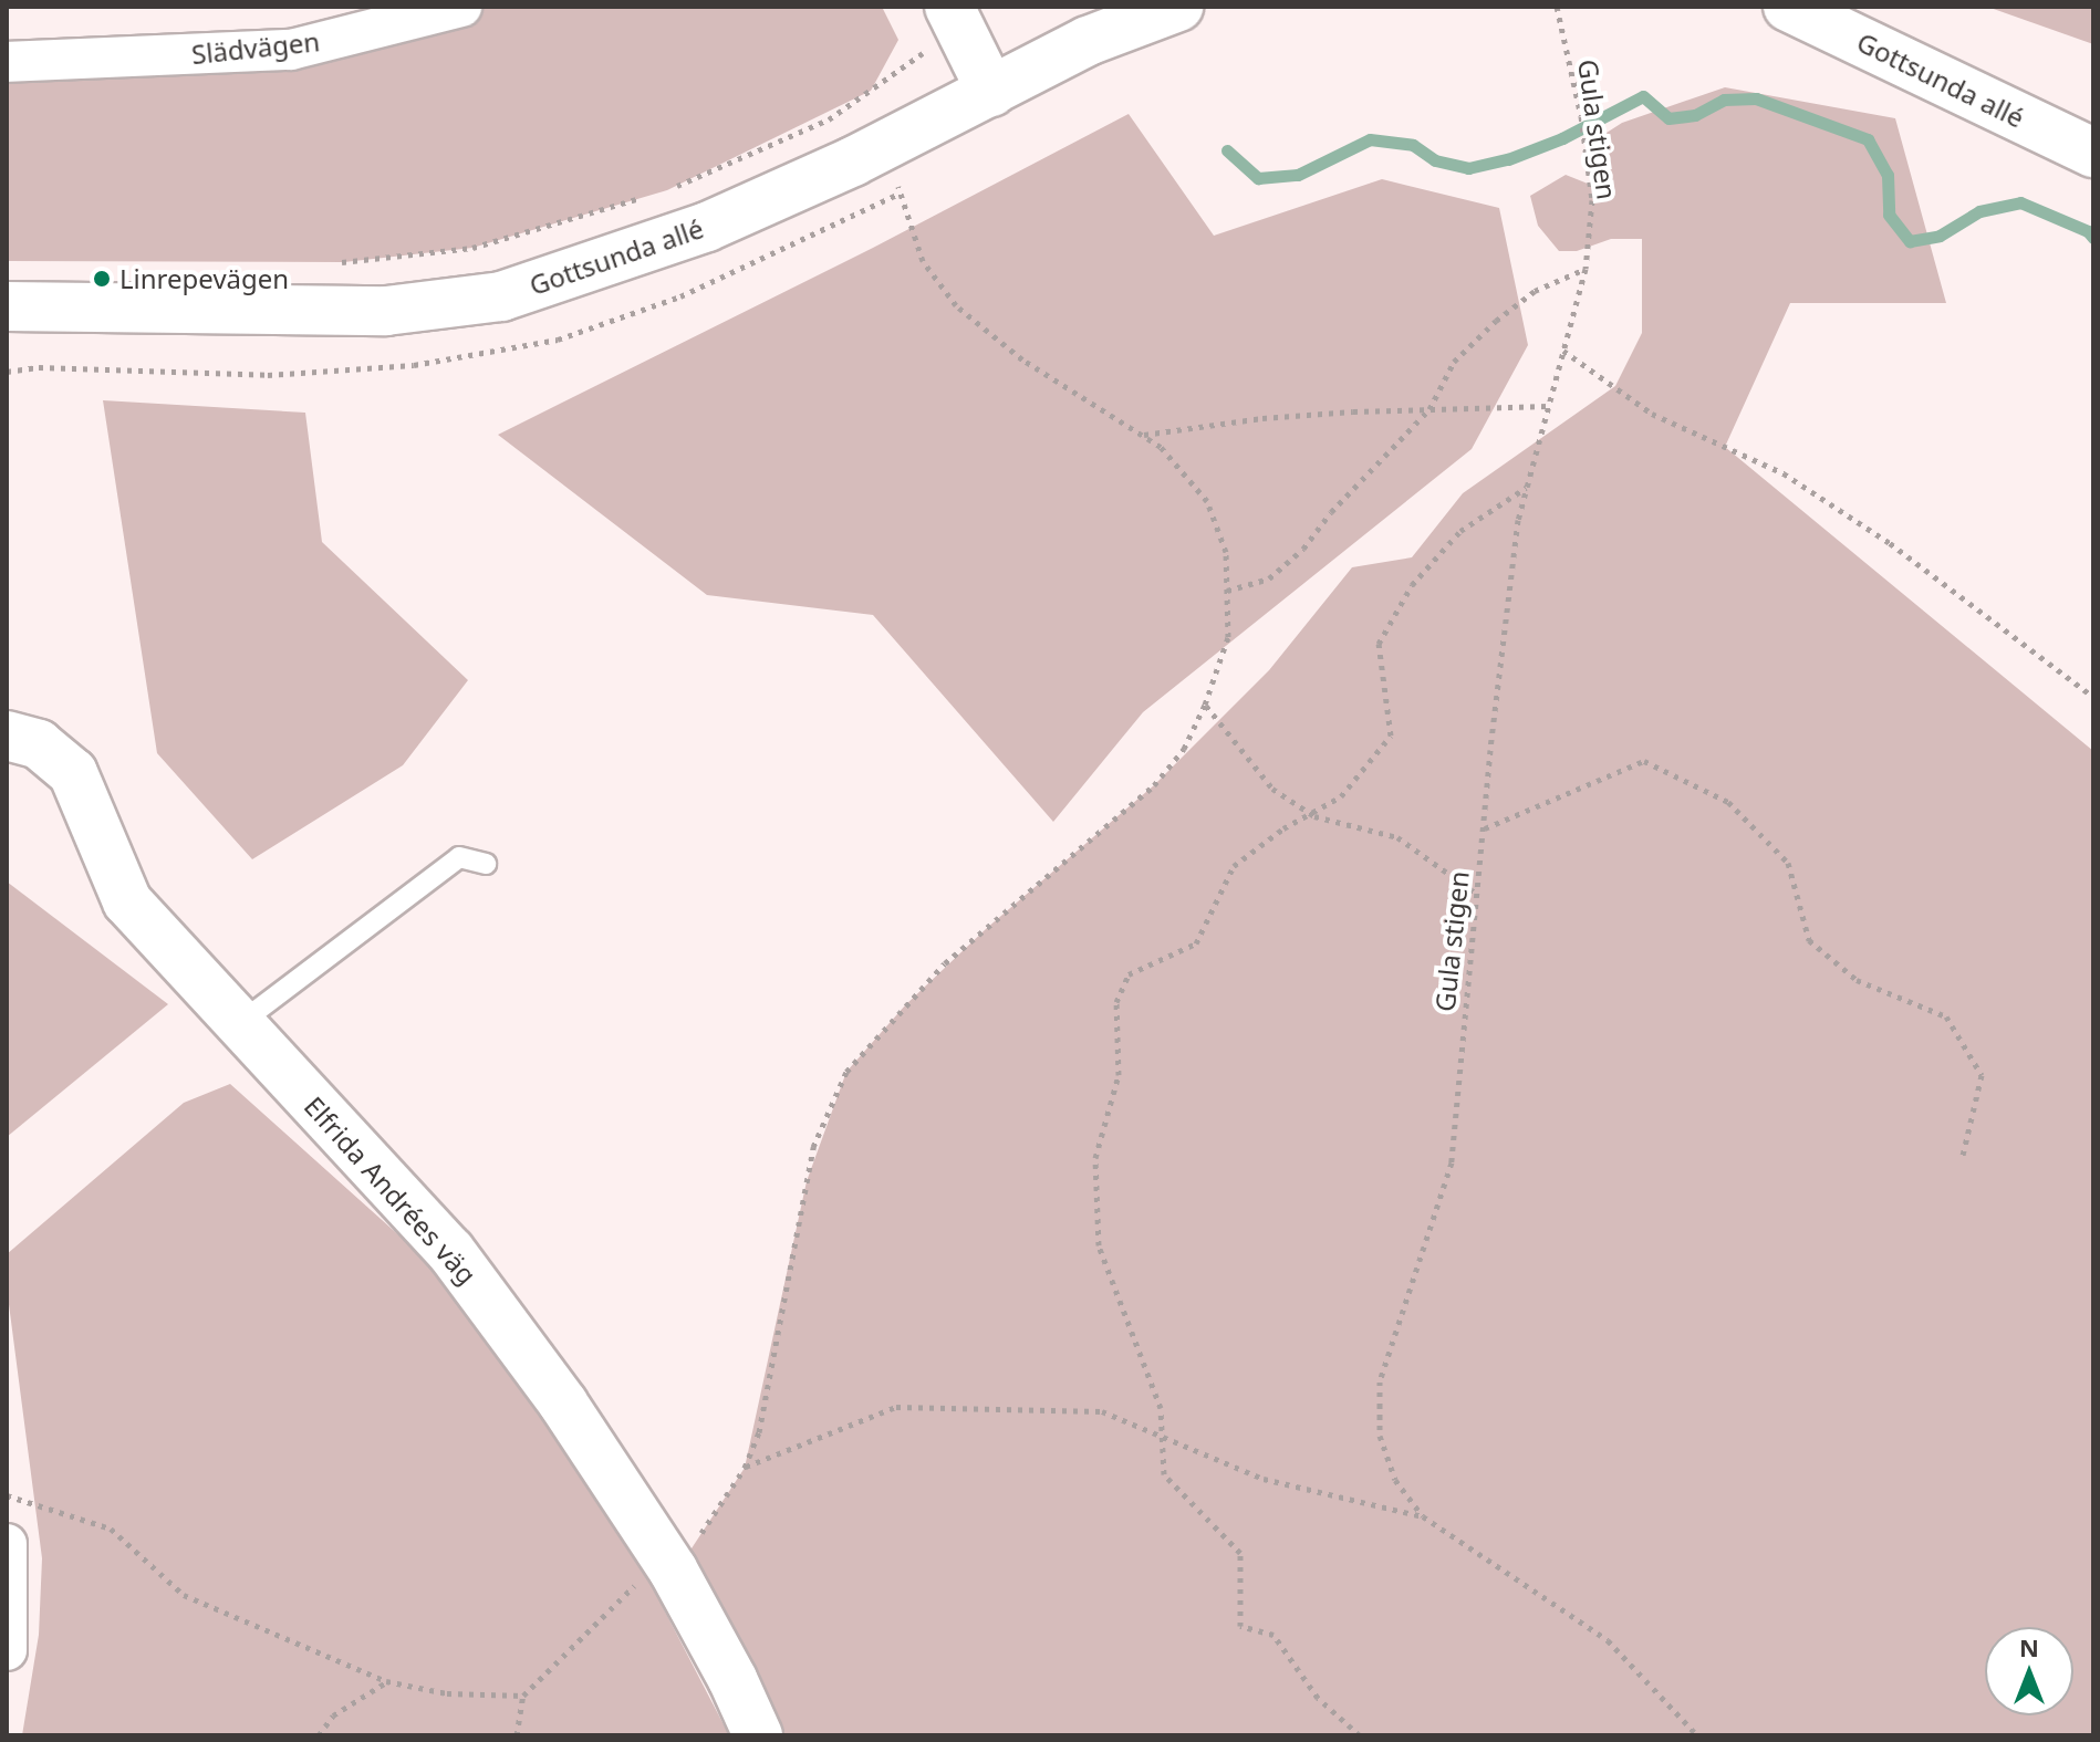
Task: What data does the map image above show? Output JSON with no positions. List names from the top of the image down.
{
  "streets": {
    "street": ["Slädvägen", "Gottsunda allé", "Elfrida Andrées väg"],
    "path": ["Gula stigen"]
  },
  "places": ["Linrepevägen"],
  "north": "top"
}
